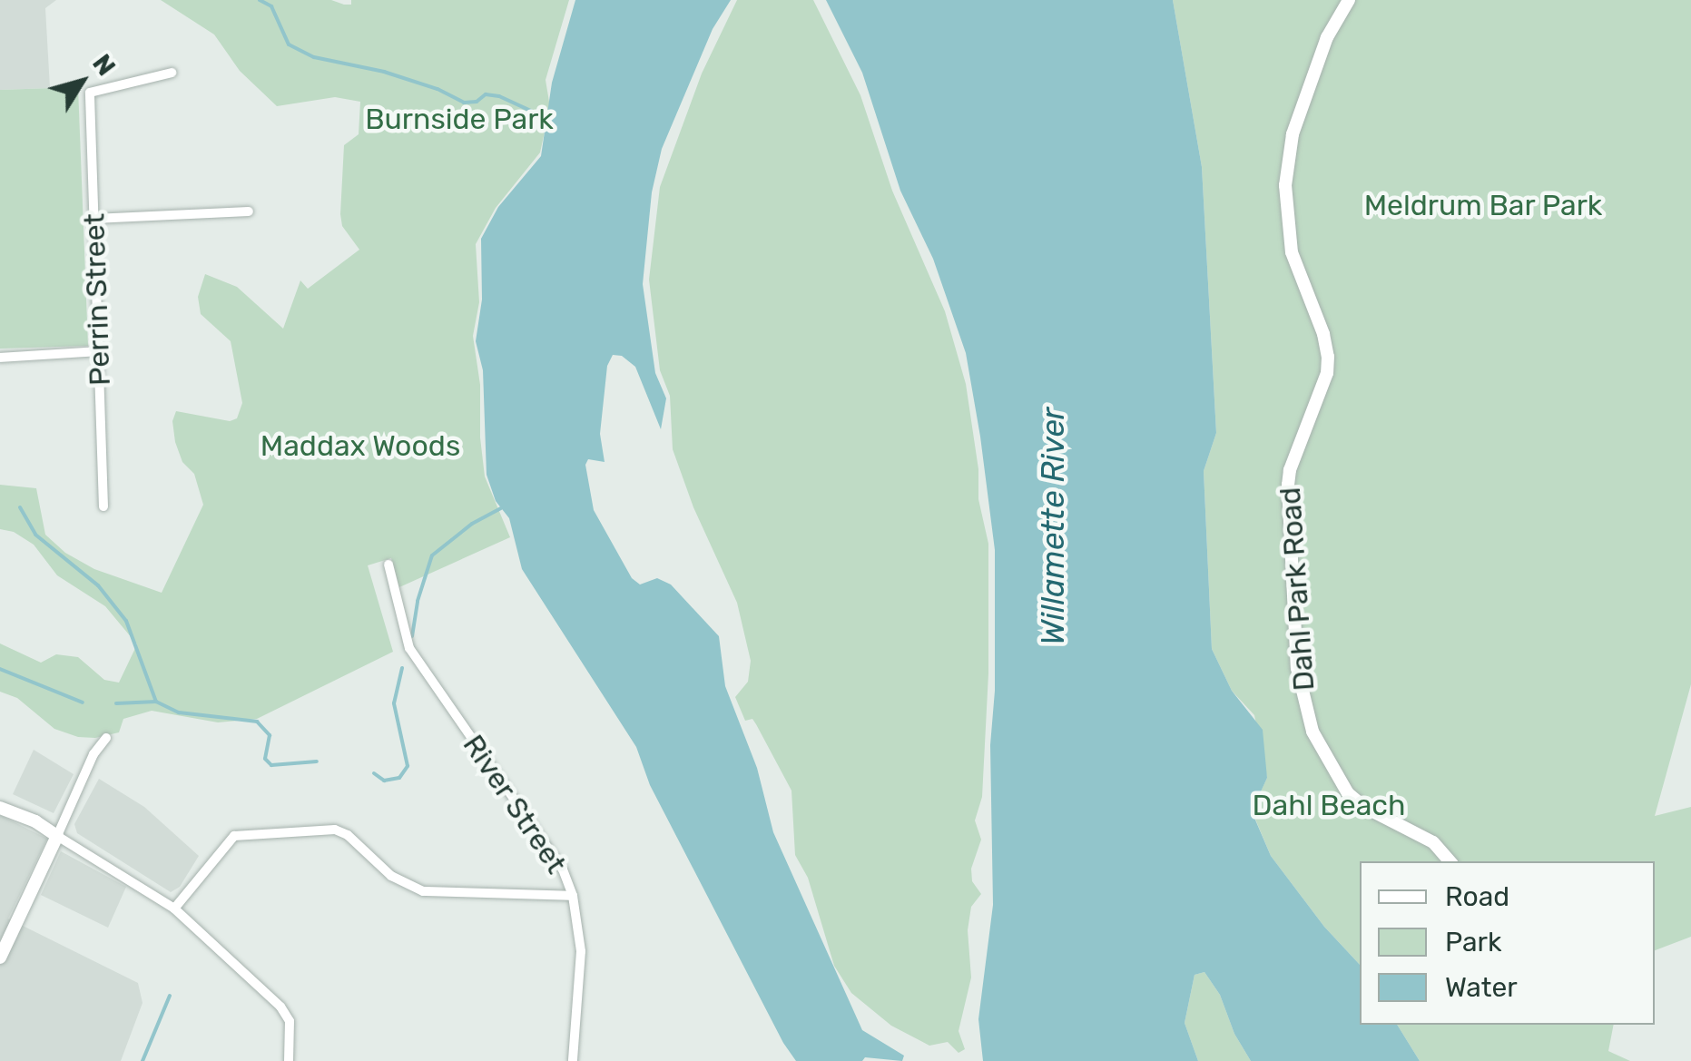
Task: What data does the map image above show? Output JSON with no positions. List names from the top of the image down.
{
  "streets": {
    "street": ["Perrin Street", "Dahl Park Road", "River Street"]
  },
  "water": ["Willamette River"],
  "parks": [
    "Burnside Park",
    "Meldrum Bar Park",
    "Maddax Woods",
    "Dahl Beach"
  ],
  "legend": ["Road", "Park", "Water"],
  "north": "top right"
}
